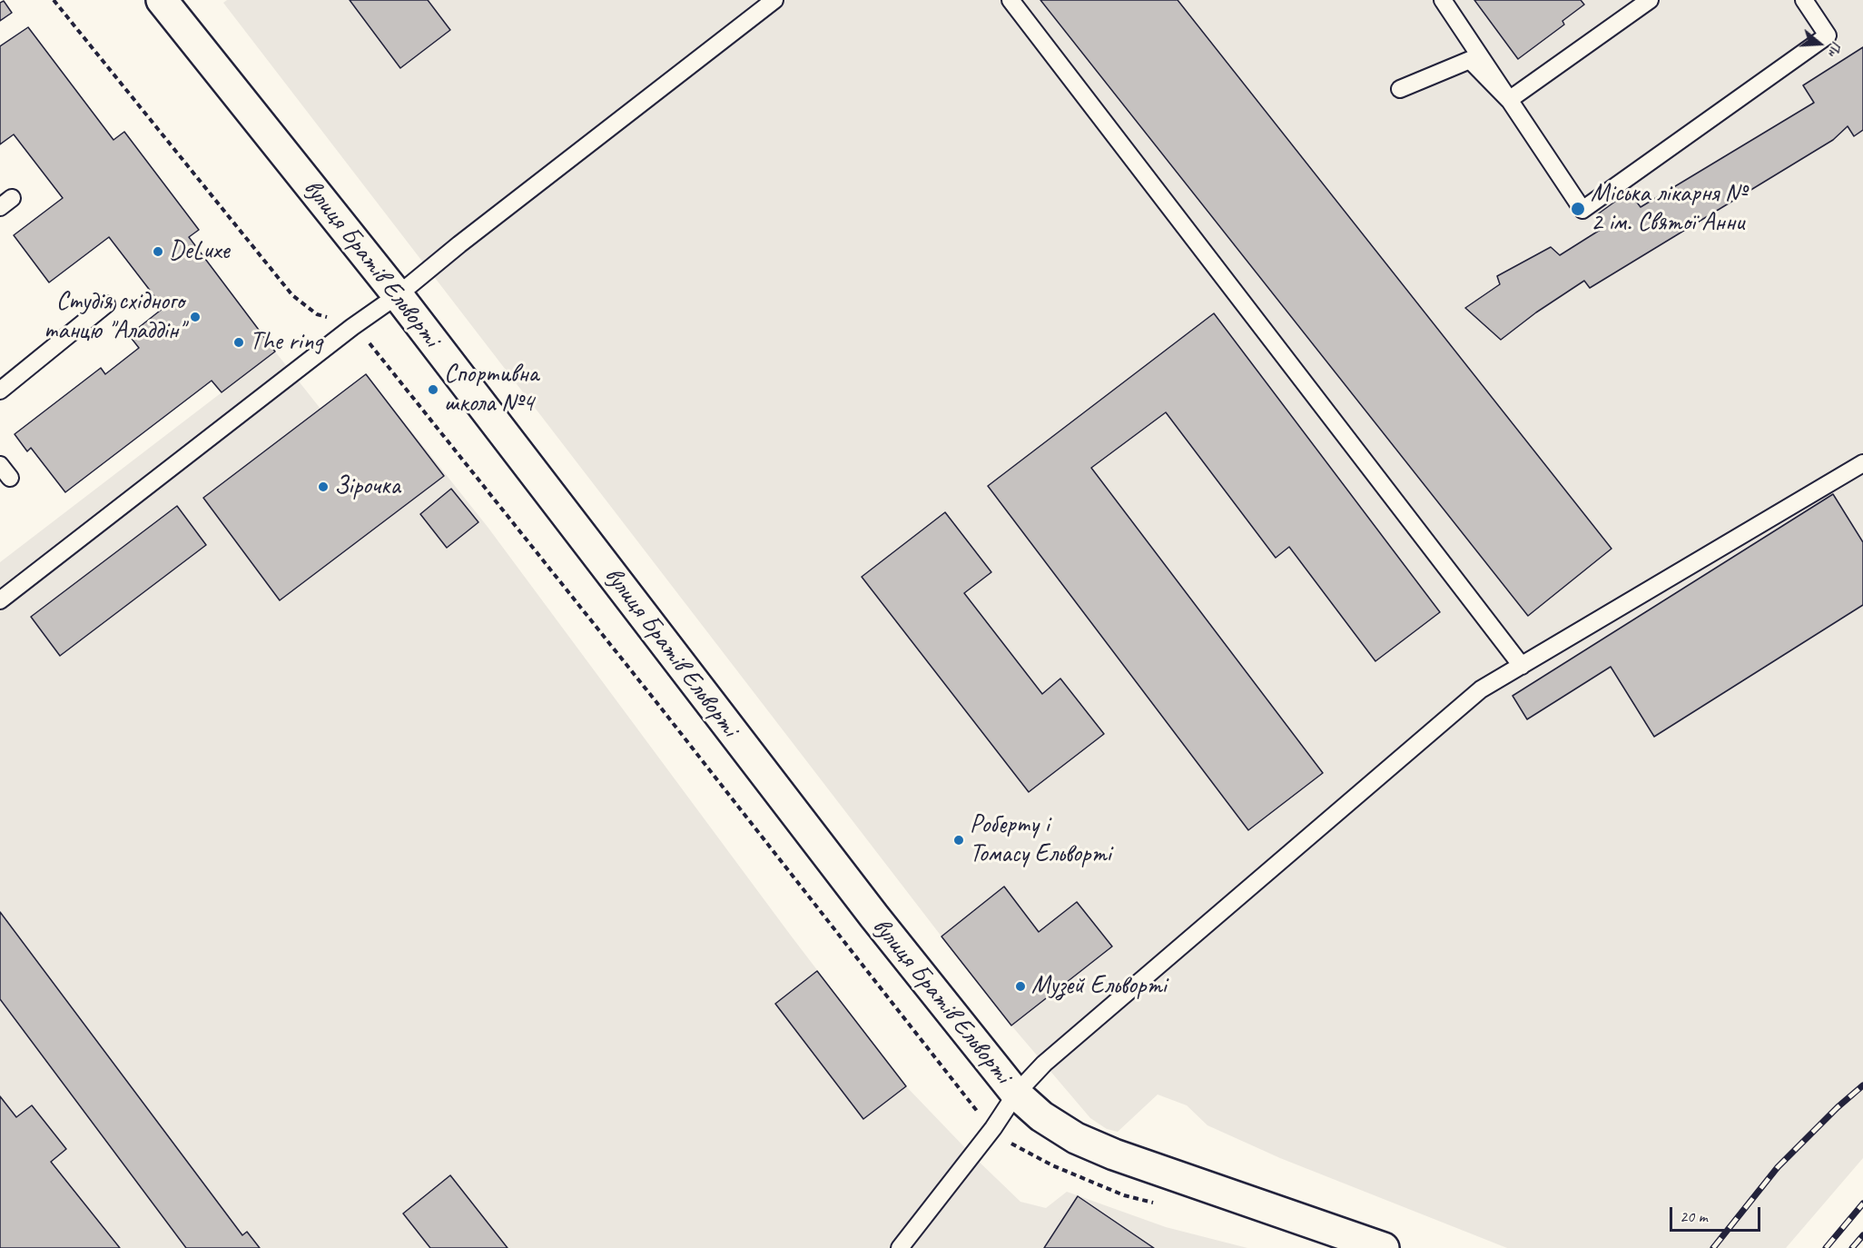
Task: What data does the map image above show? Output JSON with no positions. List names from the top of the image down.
{
  "streets": {
    "main road": ["вулиця Братів Ельворті"]
  },
  "places": [
    "Міська лікарня № 2 ім. Святої Анни",
    "DeLuxe",
    "Студія східного танцю \"Аладдін\"",
    "The ring",
    "Спортивна школа №4",
    "Зірочка",
    "Роберту і Томасу Ельворті",
    "Музей Ельворті"
  ],
  "scale_bar": "20 m",
  "north": "right"
}
